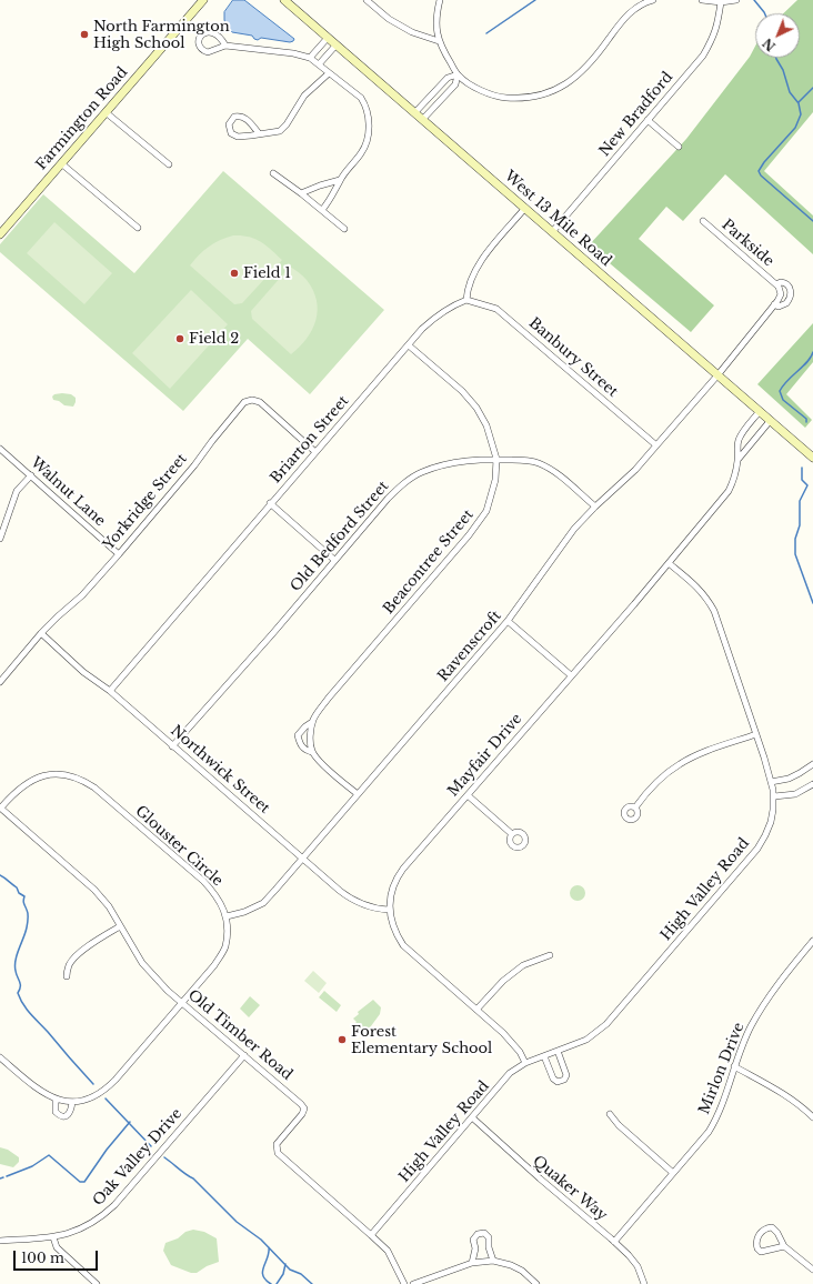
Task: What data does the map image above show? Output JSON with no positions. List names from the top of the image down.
{
  "streets": {
    "street": [
      "New Bradford",
      "Farmington Road",
      "West 13 Mile Road",
      "Parkside",
      "Banbury Street",
      "Briarton Street",
      "Walnut Lane",
      "Yorkridge Street",
      "Old Bedford Street",
      "Beacontree Street",
      "Ravenscroft",
      "Mayfair Drive",
      "Northwick Street",
      "Glouster Circle",
      "High Valley Road",
      "Old Timber Road",
      "Mirlon Drive",
      "Oak Valley Drive",
      "Quaker Way"
    ]
  },
  "crossings": [
    ["New Bradford", "West 13 Mile Road"],
    ["West 13 Mile Road", "Parkside"],
    ["West 13 Mile Road", "Ravenscroft"],
    ["West 13 Mile Road", "Mayfair Drive"],
    ["Parkside", "Ravenscroft"],
    ["Banbury Street", "Briarton Street"],
    ["Banbury Street", "Ravenscroft"],
    ["Briarton Street", "Yorkridge Street"],
    ["Briarton Street", "Beacontree Street"],
    ["Briarton Street", "Northwick Street"],
    ["Walnut Lane", "Yorkridge Street"],
    ["Yorkridge Street", "Northwick Street"],
    ["Old Bedford Street", "Beacontree Street"],
    ["Old Bedford Street", "Ravenscroft"],
    ["Old Bedford Street", "Northwick Street"],
    ["Beacontree Street", "Ravenscroft"],
    ["Ravenscroft", "Northwick Street"],
    ["Ravenscroft", "Glouster Circle"],
    ["Mayfair Drive", "Northwick Street"],
    ["Mayfair Drive", "High Valley Road"],
    ["Glouster Circle", "Old Timber Road"],
    ["High Valley Road", "Old Timber Road"],
    ["High Valley Road", "Quaker Way"],
    ["Old Timber Road", "Oak Valley Drive"],
    ["Mirlon Drive", "Quaker Way"]
  ],
  "places": [
    "North Farmington High School",
    "Field 1",
    "Field 2",
    "Forest Elementary School"
  ],
  "scale_bar": "100 m",
  "north": "bottom left"
}
